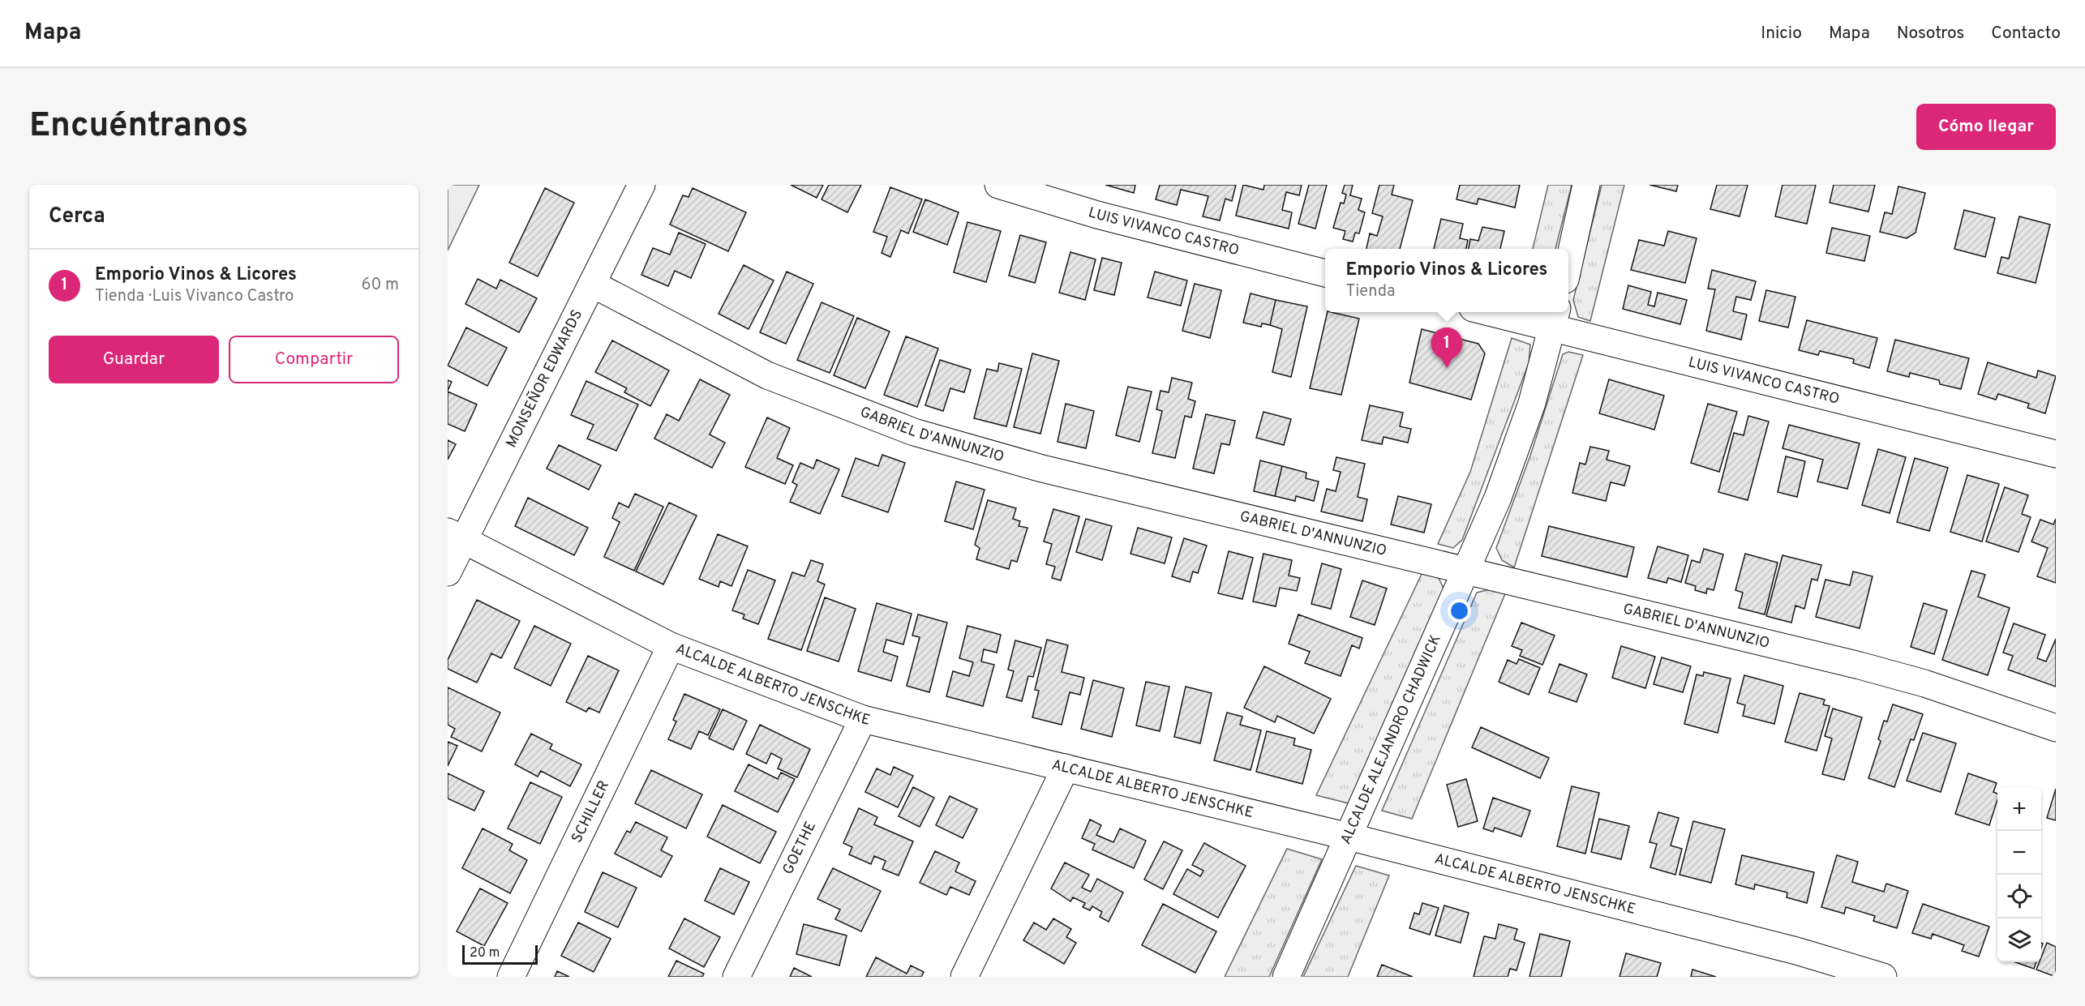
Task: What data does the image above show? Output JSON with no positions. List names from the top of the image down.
{
  "streets": {
    "street": [
      "LUIS VIVANCO CASTRO",
      "MONSEÑOR EDWARDS",
      "GABRIEL D'ANNUNZIO",
      "ALCALDE ALBERTO JENSCHKE",
      "ALCALDE ALEJANDRO CHADWICK",
      "SCHILLER",
      "GOETHE"
    ]
  },
  "crossings": [
    ["LUIS VIVANCO CASTRO", "ALCALDE ALEJANDRO CHADWICK"],
    ["MONSEÑOR EDWARDS", "GABRIEL D'ANNUNZIO"],
    ["MONSEÑOR EDWARDS", "ALCALDE ALBERTO JENSCHKE"],
    ["GABRIEL D'ANNUNZIO", "ALCALDE ALEJANDRO CHADWICK"],
    ["ALCALDE ALBERTO JENSCHKE", "ALCALDE ALEJANDRO CHADWICK"],
    ["ALCALDE ALBERTO JENSCHKE", "SCHILLER"],
    ["ALCALDE ALBERTO JENSCHKE", "GOETHE"]
  ],
  "scale_bar": "20 m",
  "page": {
    "header": "Mapa",
    "nav": [
      "Inicio",
      "Mapa",
      "Nosotros",
      "Contacto"
    ],
    "buttons": [
      "Cómo llegar",
      ["Guardar", "Compartir"]
    ],
    "title": "Encuéntranos",
    "heading": "Cerca",
    "list": [
      {
        "mark": "1",
        "name": "Emporio Vinos & Licores",
        "note": "Tienda · Luis Vivanco Castro",
        "value": "60 m"
      }
    ],
    "popup": ["Emporio Vinos & Licores", "Tienda"],
    "pins": "1",
    "map_buttons": ["+", "−"],
    "scale": "20 m"
  }
}
